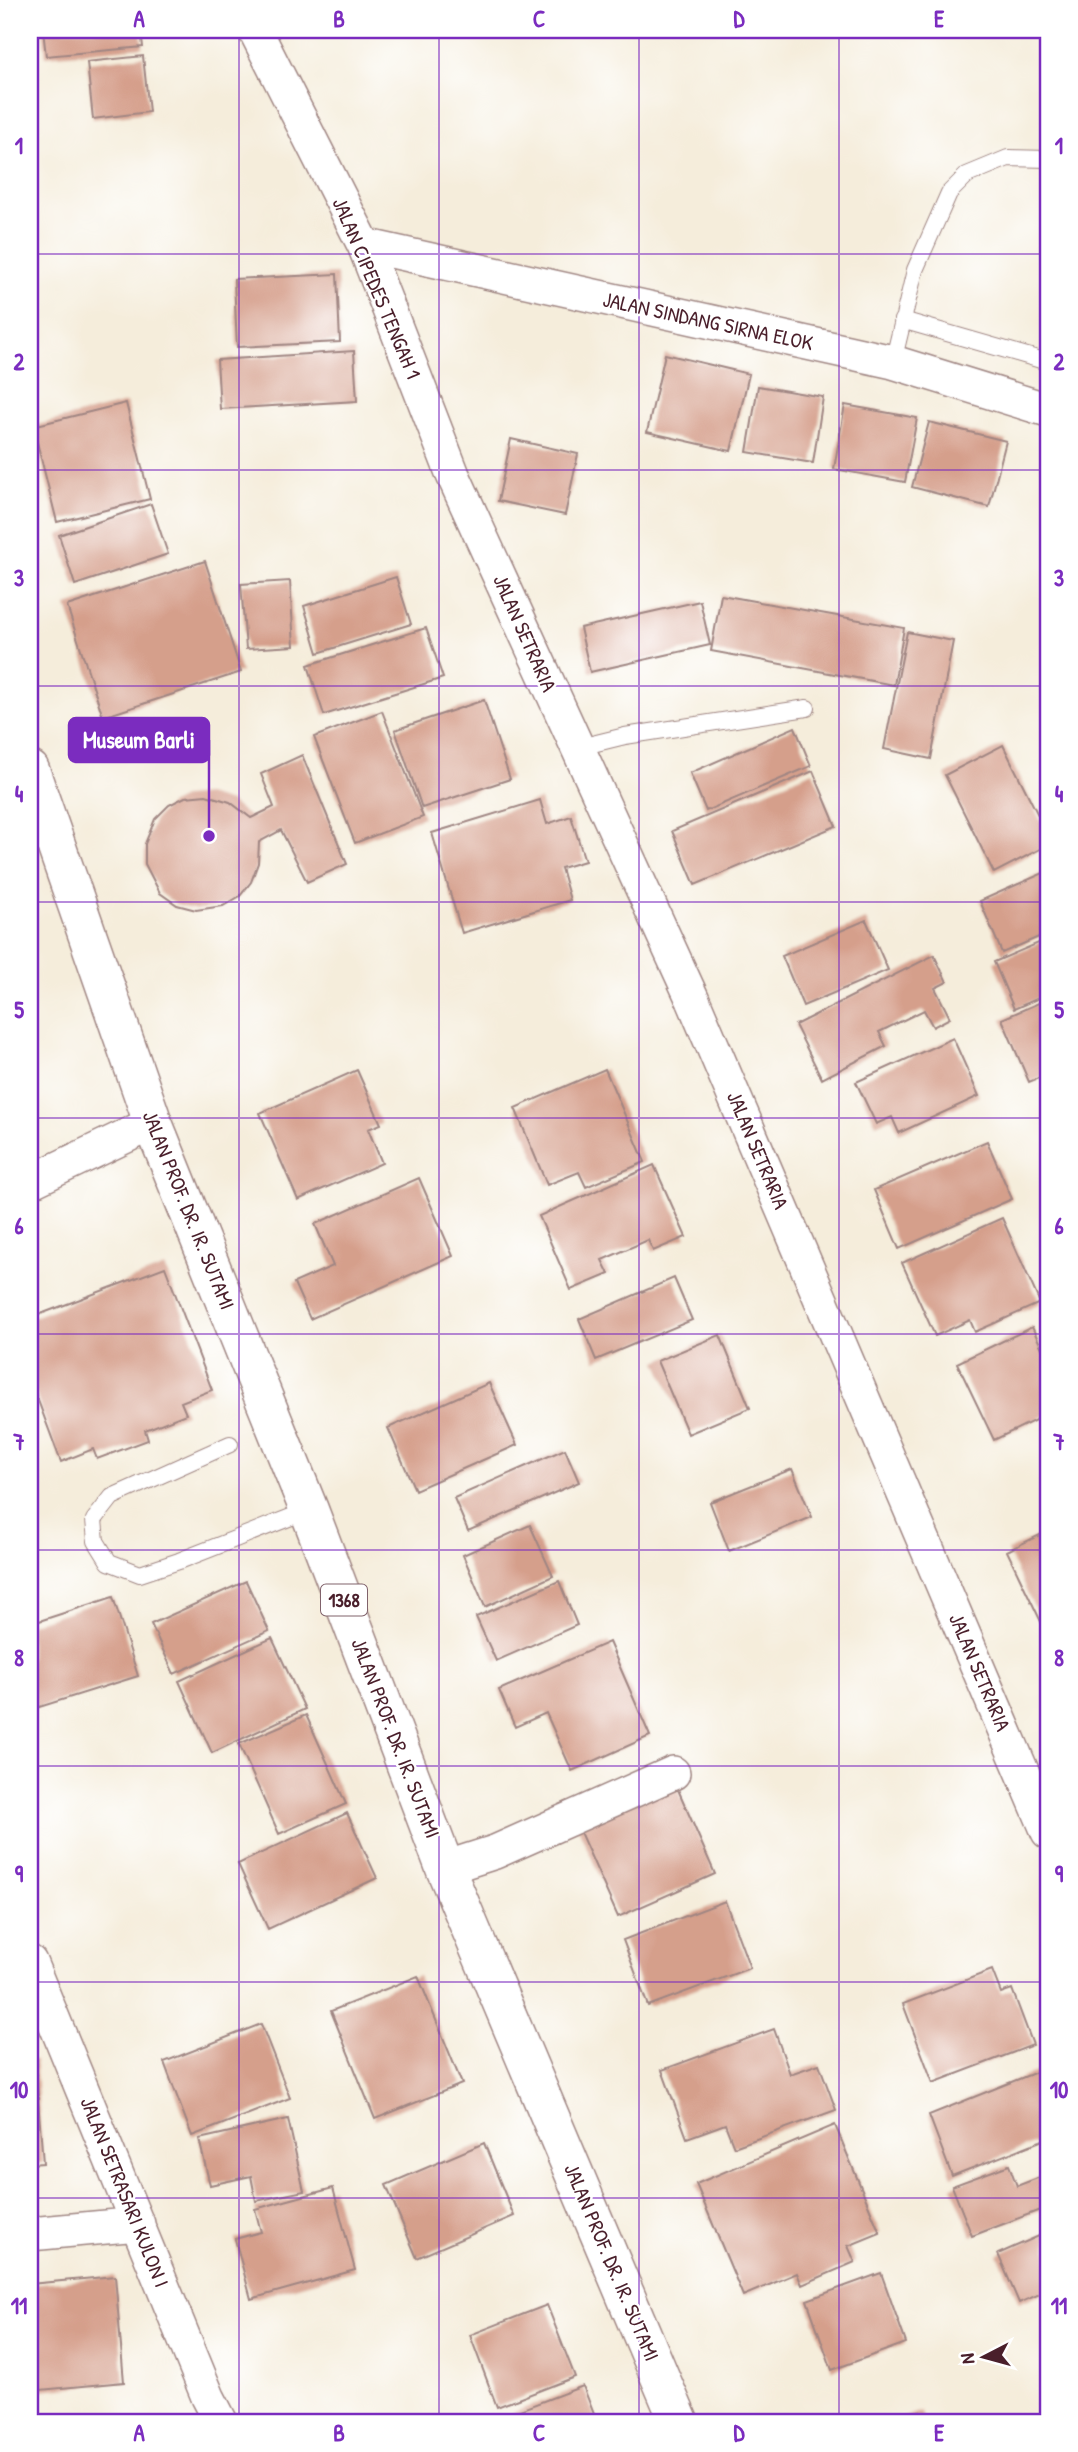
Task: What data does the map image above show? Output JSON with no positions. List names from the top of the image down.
{
  "streets": {
    "main road": ["JALAN PROF. DR. IR. SUTAMI", "1368"],
    "street": [
      "JALAN CIPEDES TENGAH 1",
      "JALAN SINDANG SIRNA ELOK",
      "JALAN SETRARIA",
      "JALAN SETRASARI KULON I"
    ]
  },
  "crossings": [
    ["JALAN CIPEDES TENGAH 1", "JALAN SINDANG SIRNA ELOK"],
    ["JALAN CIPEDES TENGAH 1", "JALAN SETRARIA"]
  ],
  "places": ["Museum Barli"],
  "north": "left",
  "grid": {
    "columns": [
      "A",
      "B",
      "C",
      "D",
      "E"
    ],
    "rows": [
      "1",
      "2",
      "3",
      "4",
      "5",
      "6",
      "7",
      "8",
      "9",
      "10",
      "11"
    ]
  }
}
